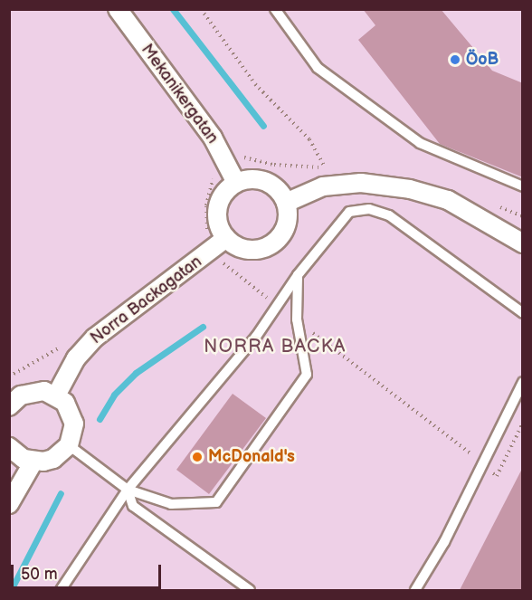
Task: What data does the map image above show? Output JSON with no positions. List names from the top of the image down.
{
  "streets": {
    "street": ["Mekanikergatan", "Norra Backagatan"]
  },
  "crossings": [
    ["Mekanikergatan", "Norra Backagatan"]
  ],
  "districts": ["NORRA BACKA"],
  "places": ["ÖoB", "McDonald's"],
  "scale_bar": "50 m"
}
